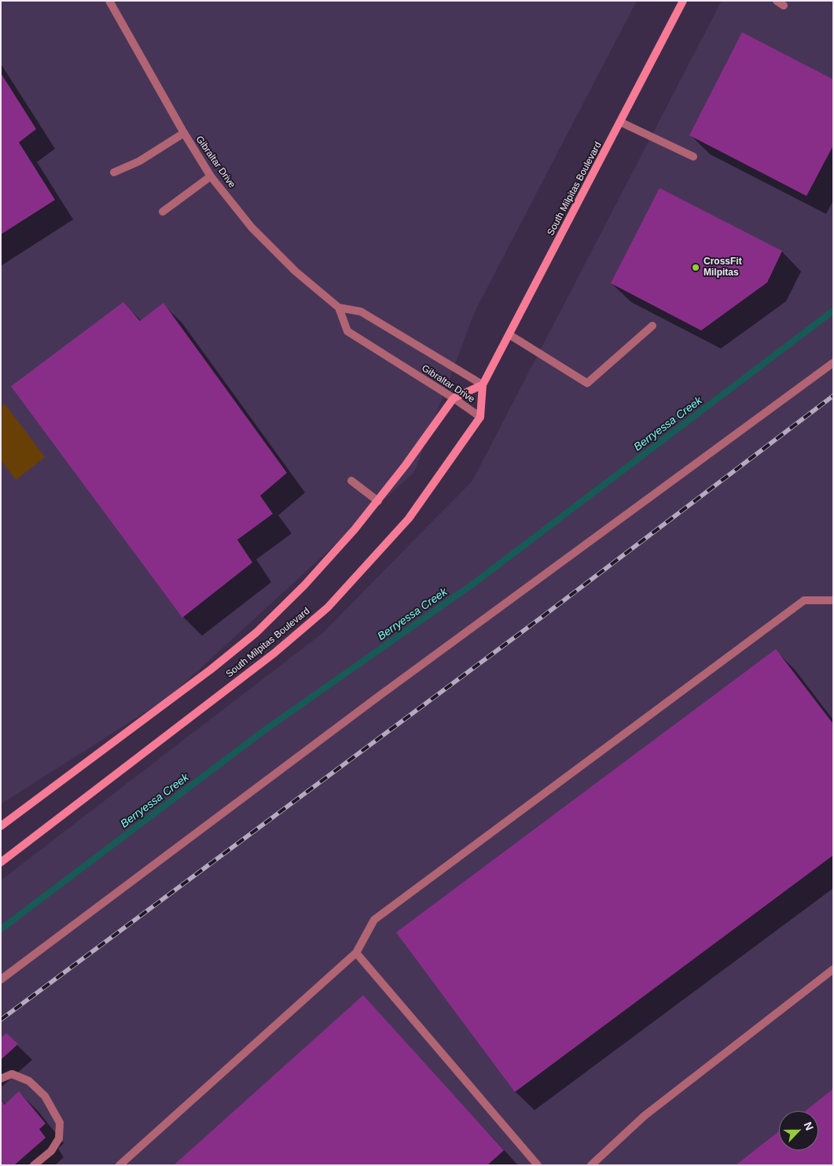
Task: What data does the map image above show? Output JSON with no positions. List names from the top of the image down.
{
  "streets": {
    "main road": ["South Milpitas Boulevard"],
    "street": ["Gibraltar Drive"]
  },
  "crossings": [
    ["Gibraltar Drive", "South Milpitas Boulevard"]
  ],
  "water": ["Berryessa Creek"],
  "places": ["CrossFit Milpitas"],
  "north": "top right"
}
